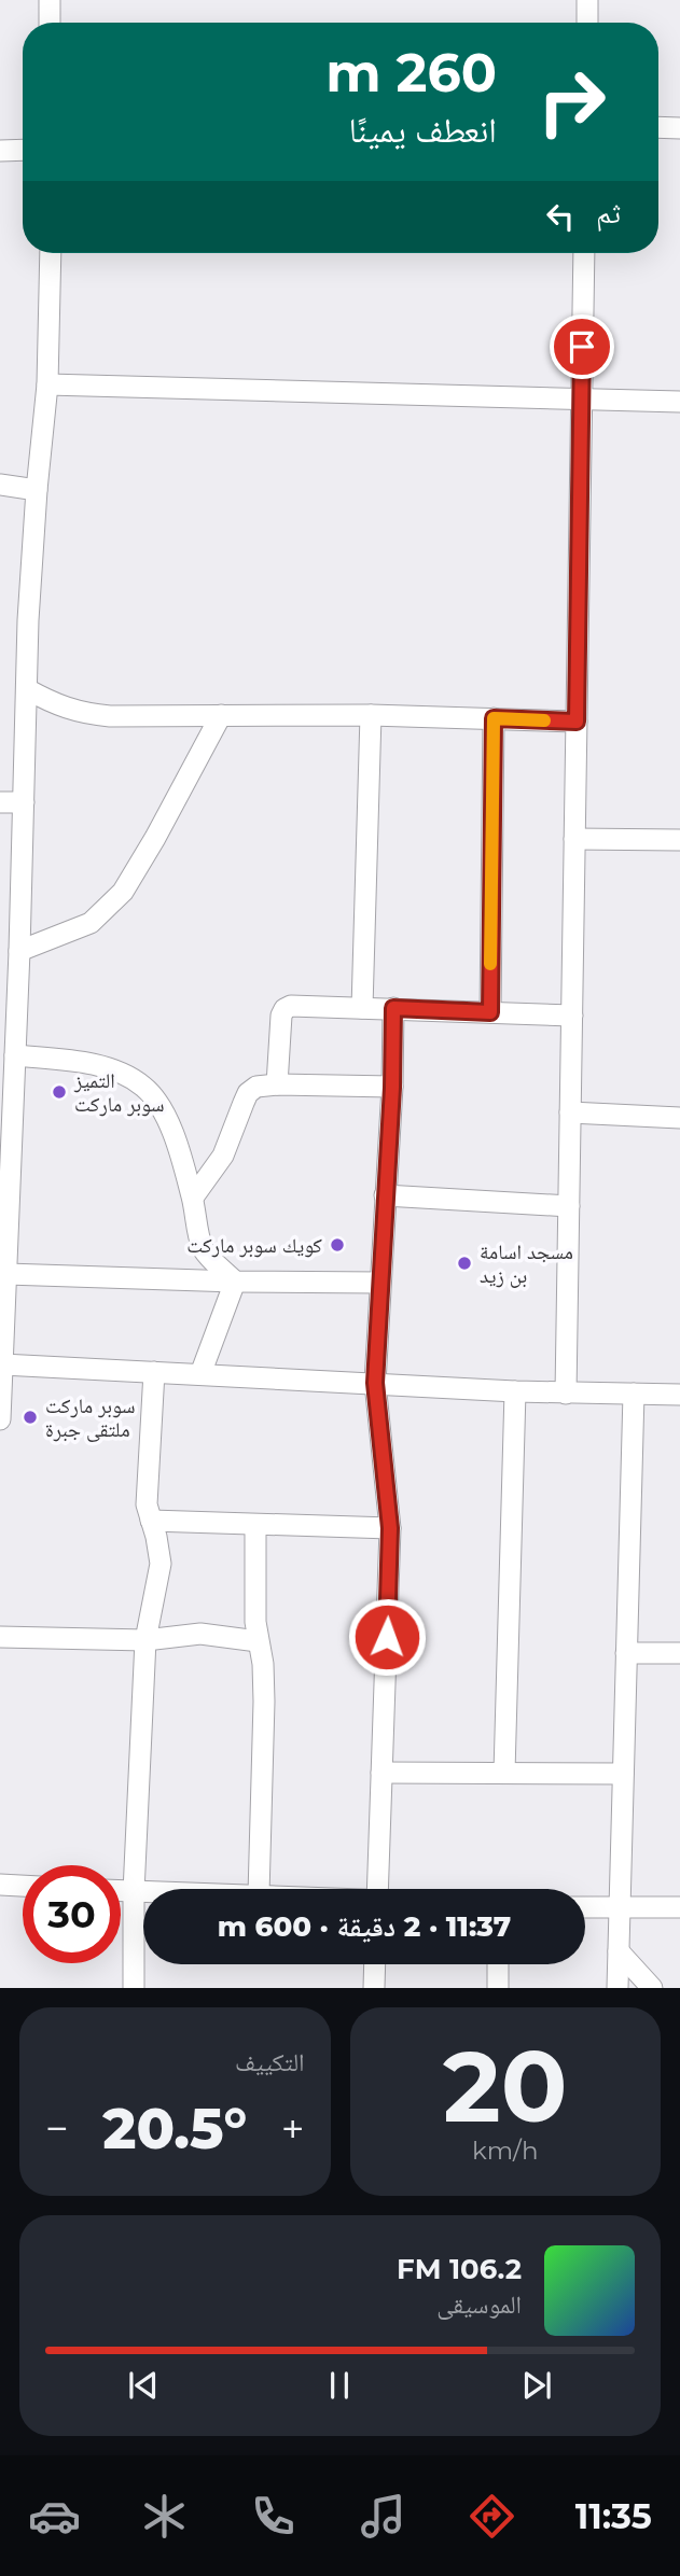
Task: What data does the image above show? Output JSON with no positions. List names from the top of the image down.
{
  "places": [
    "التميز سوبر ماركت",
    "كويك سوبر ماركت",
    "مسجد اسامة بن زيد",
    "سوبر ماركت ملتقى جبرة"
  ],
  "page": {
    "turn": ["260 m", "انعطف يمينًا"],
    "then": "ثم",
    "limit": "30",
    "trip": "11:37 · 2 دقيقة · 600 m",
    "tile": [
      ["20", "km/h"],
      "التكييف"
    ],
    "heat": ["−", "20.5°", "+"],
    "song": ["106.2 FM", "الموسيقى"],
    "tabs": "11:35"
  }
}
